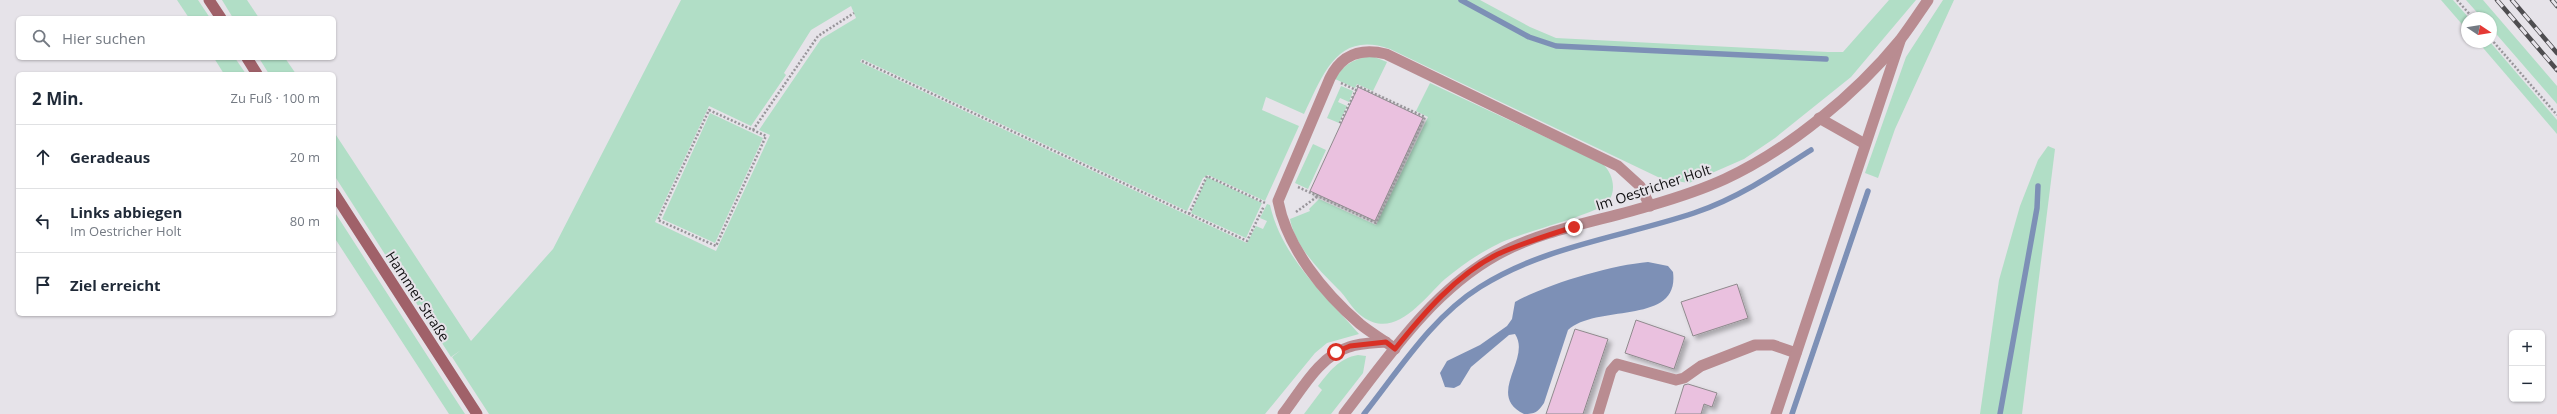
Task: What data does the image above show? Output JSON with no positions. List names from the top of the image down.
{
  "streets": {
    "main road": ["Hammer Straße"],
    "street": ["Im Oestricher Holt"]
  },
  "north": "right",
  "page": {
    "search": "Hier suchen",
    "heading": ["2 Min.", "Zu Fuß · 100 m"],
    "list": [
      ["Geradeaus", "20 m"],
      ["Links abbiegen", "Im Oestricher Holt", "80 m"],
      "Ziel erreicht"
    ],
    "map_buttons": ["+", "−"]
  }
}
